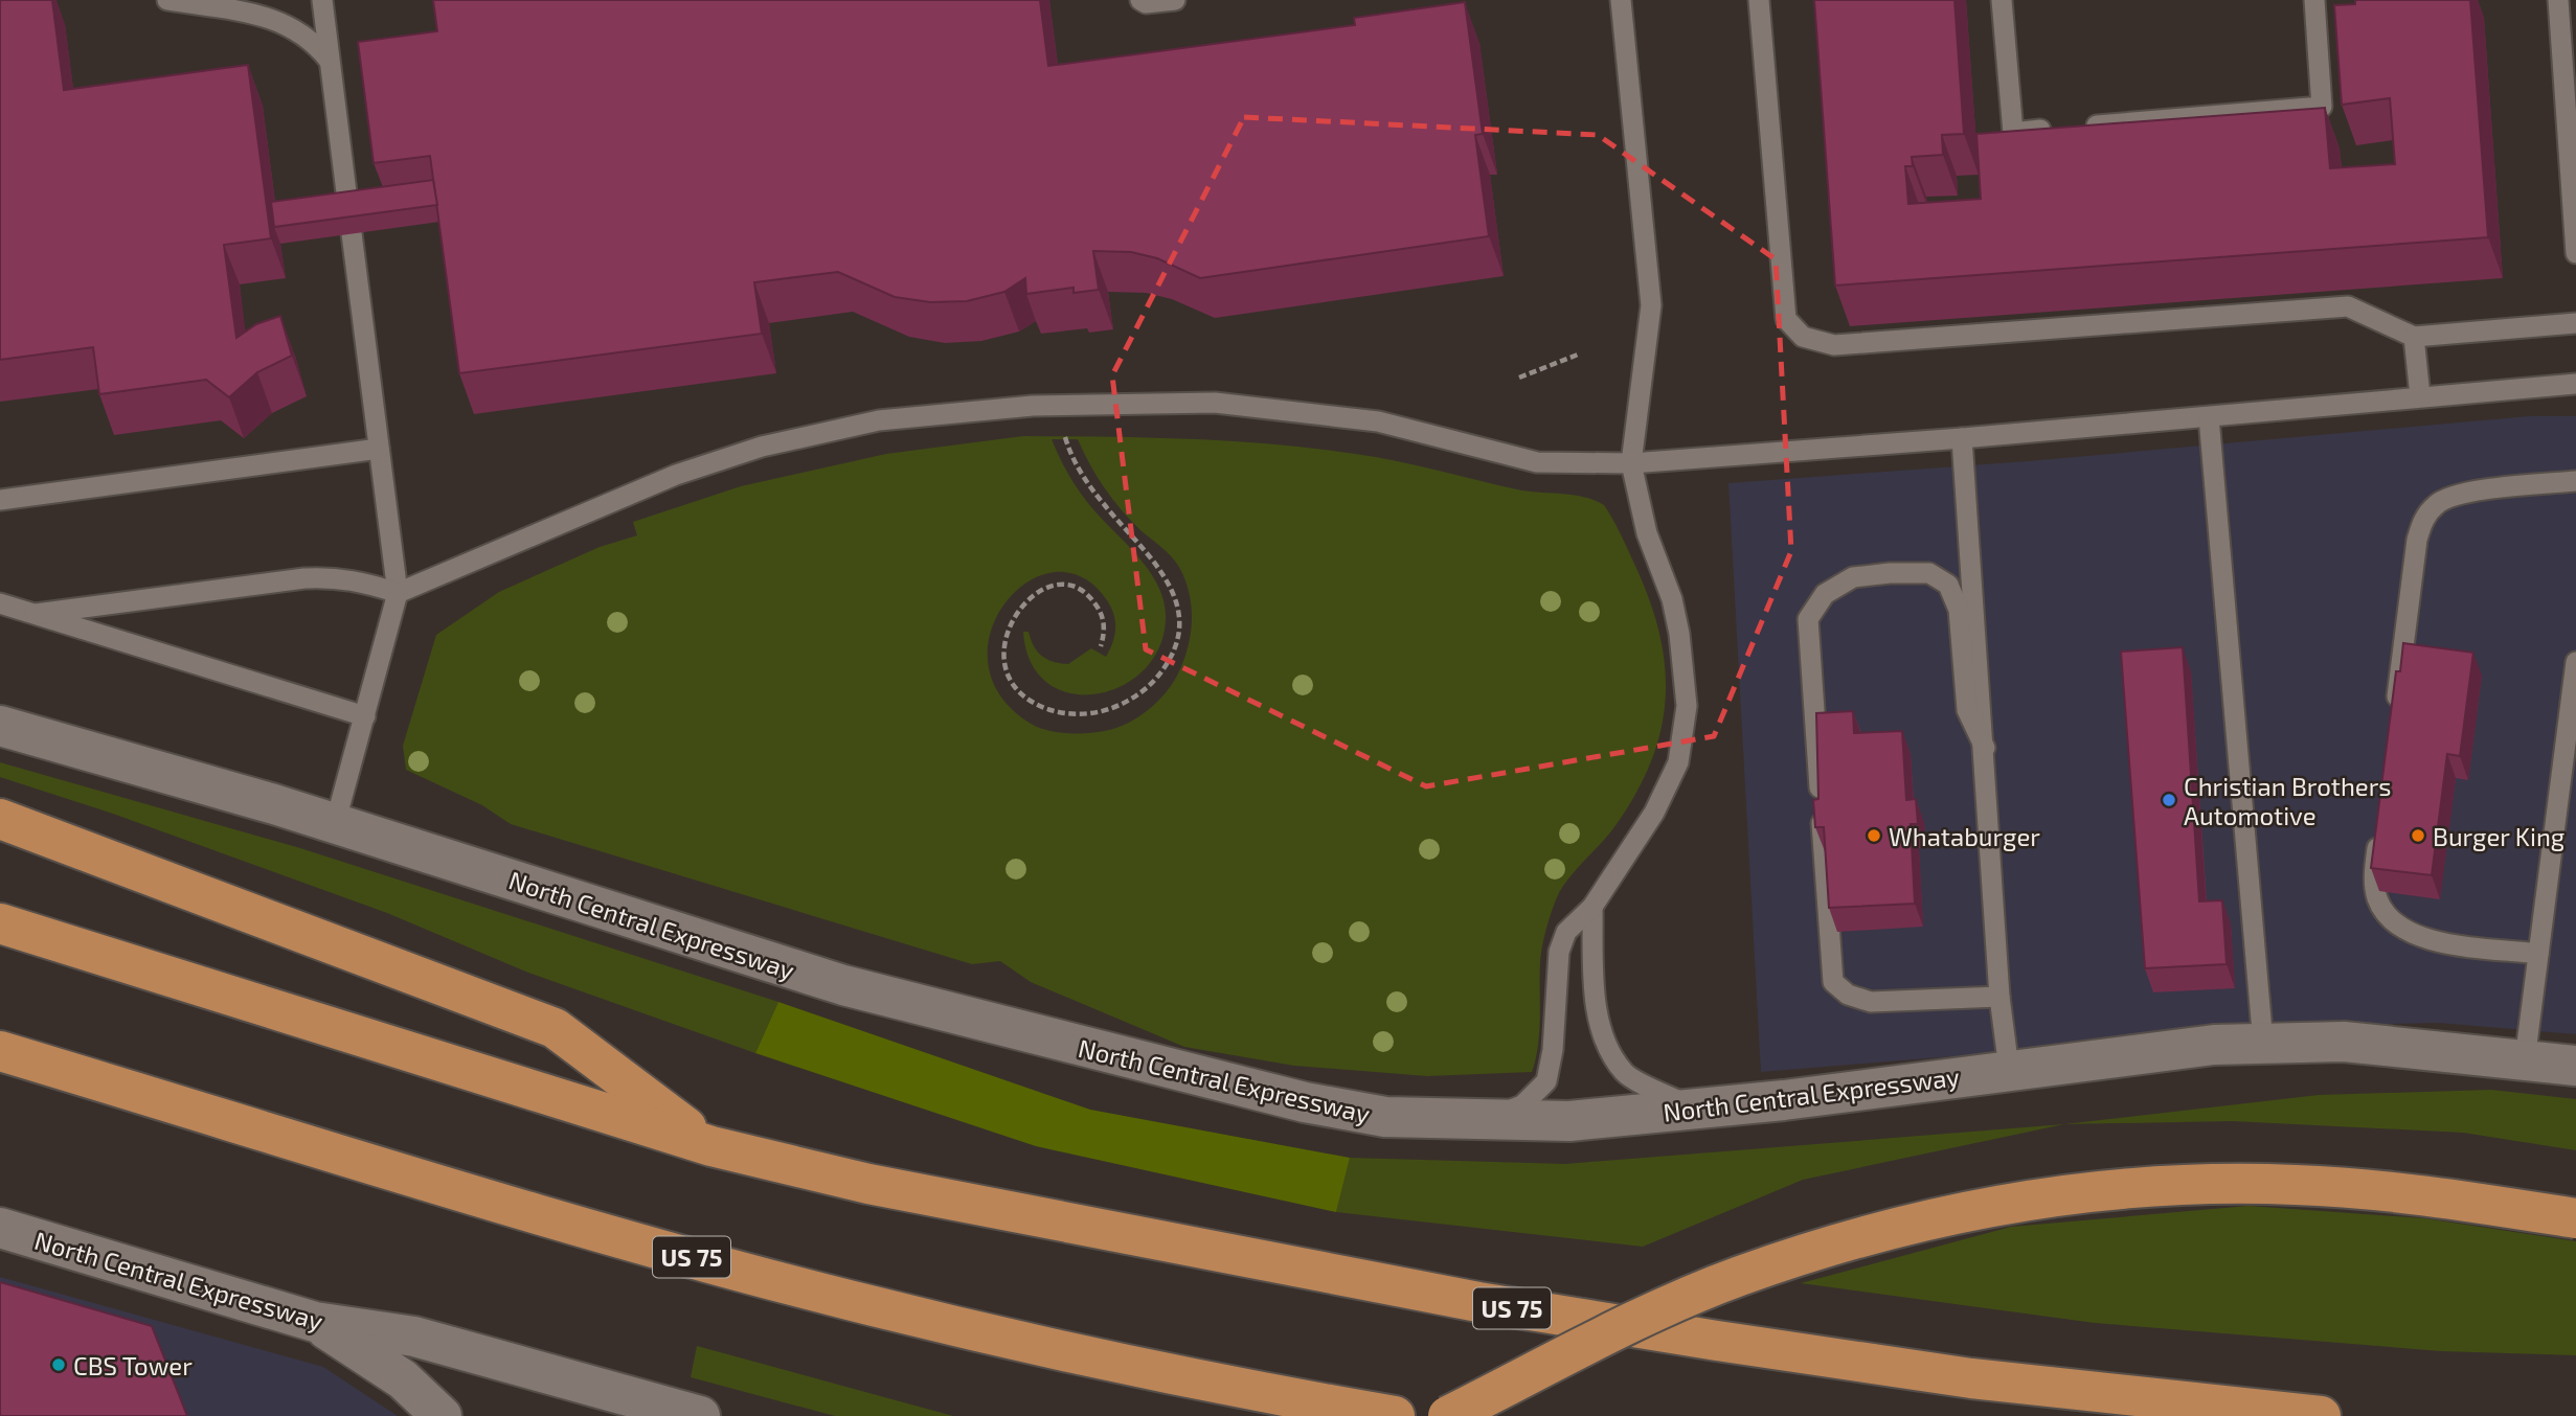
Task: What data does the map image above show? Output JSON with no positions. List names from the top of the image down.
{
  "streets": {
    "highway": ["US 75"],
    "main road": ["North Central Expressway"]
  },
  "places": [
    "Christian Brothers Automotive",
    "Whataburger",
    "Burger King",
    "CBS Tower"
  ]
}
